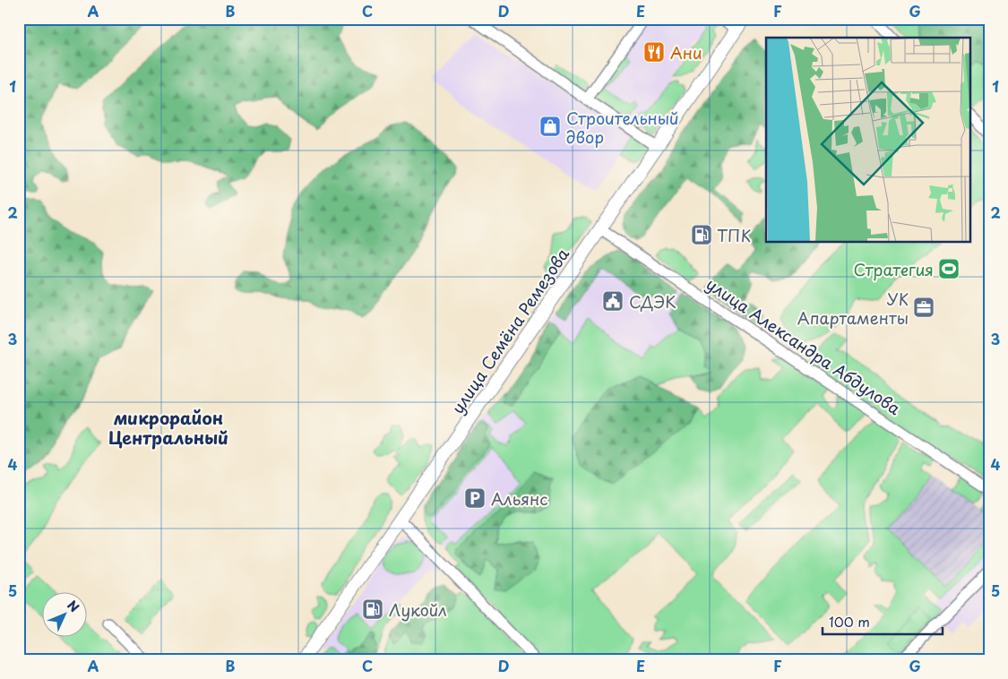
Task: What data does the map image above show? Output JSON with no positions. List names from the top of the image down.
{
  "streets": {
    "main road": ["улица Семёна Ремезова"],
    "street": ["улица Александра Абдулова"]
  },
  "crossings": [
    ["улица Семёна Ремезова", "улица Александра Абдулова"]
  ],
  "districts": ["микрорайон Центральный"],
  "places": {
    "restaurant": ["Ани"],
    "shop": ["Строительный двор"],
    "fuel station": ["ТПК", "Лукойл"],
    "sports": ["Стратегия"],
    "public building": ["СДЭК"],
    "office": ["УК Апартаменты"],
    "parking": ["Альянс"]
  },
  "scale_bar": "100 m",
  "north": "top right",
  "grid": {
    "columns": [
      "A",
      "B",
      "C",
      "D",
      "E",
      "F",
      "G"
    ],
    "rows": [
      "1",
      "2",
      "3",
      "4",
      "5"
    ]
  }
}
